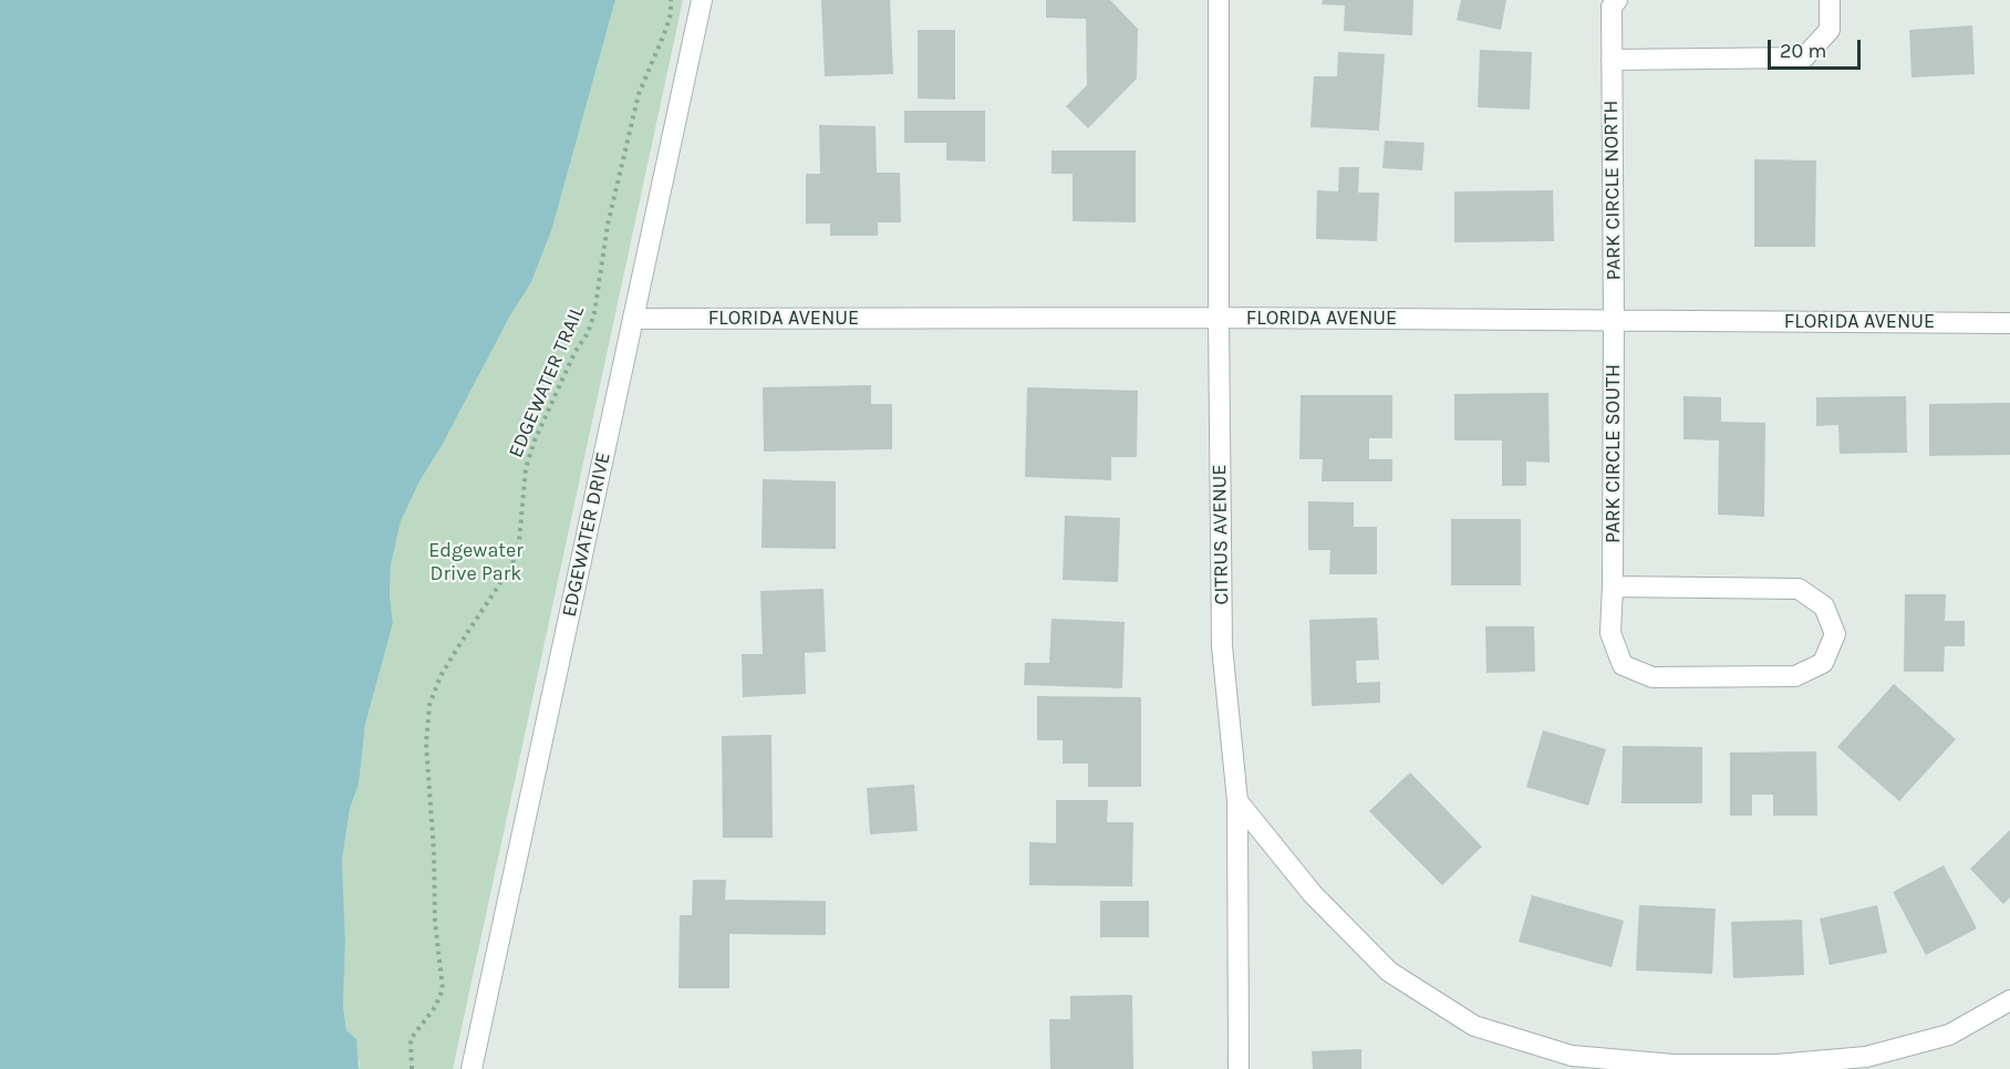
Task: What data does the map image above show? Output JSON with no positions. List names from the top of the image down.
{
  "streets": {
    "street": [
      "PARK CIRCLE NORTH",
      "FLORIDA AVENUE",
      "PARK CIRCLE SOUTH",
      "EDGEWATER DRIVE",
      "CITRUS AVENUE"
    ],
    "path": ["EDGEWATER TRAIL"]
  },
  "crossings": [
    ["PARK CIRCLE NORTH", "FLORIDA AVENUE"],
    ["PARK CIRCLE NORTH", "PARK CIRCLE SOUTH"],
    ["FLORIDA AVENUE", "PARK CIRCLE SOUTH"],
    ["FLORIDA AVENUE", "EDGEWATER DRIVE"],
    ["FLORIDA AVENUE", "CITRUS AVENUE"]
  ],
  "parks": ["Edgewater Drive Park"],
  "scale_bar": "20 m"
}
